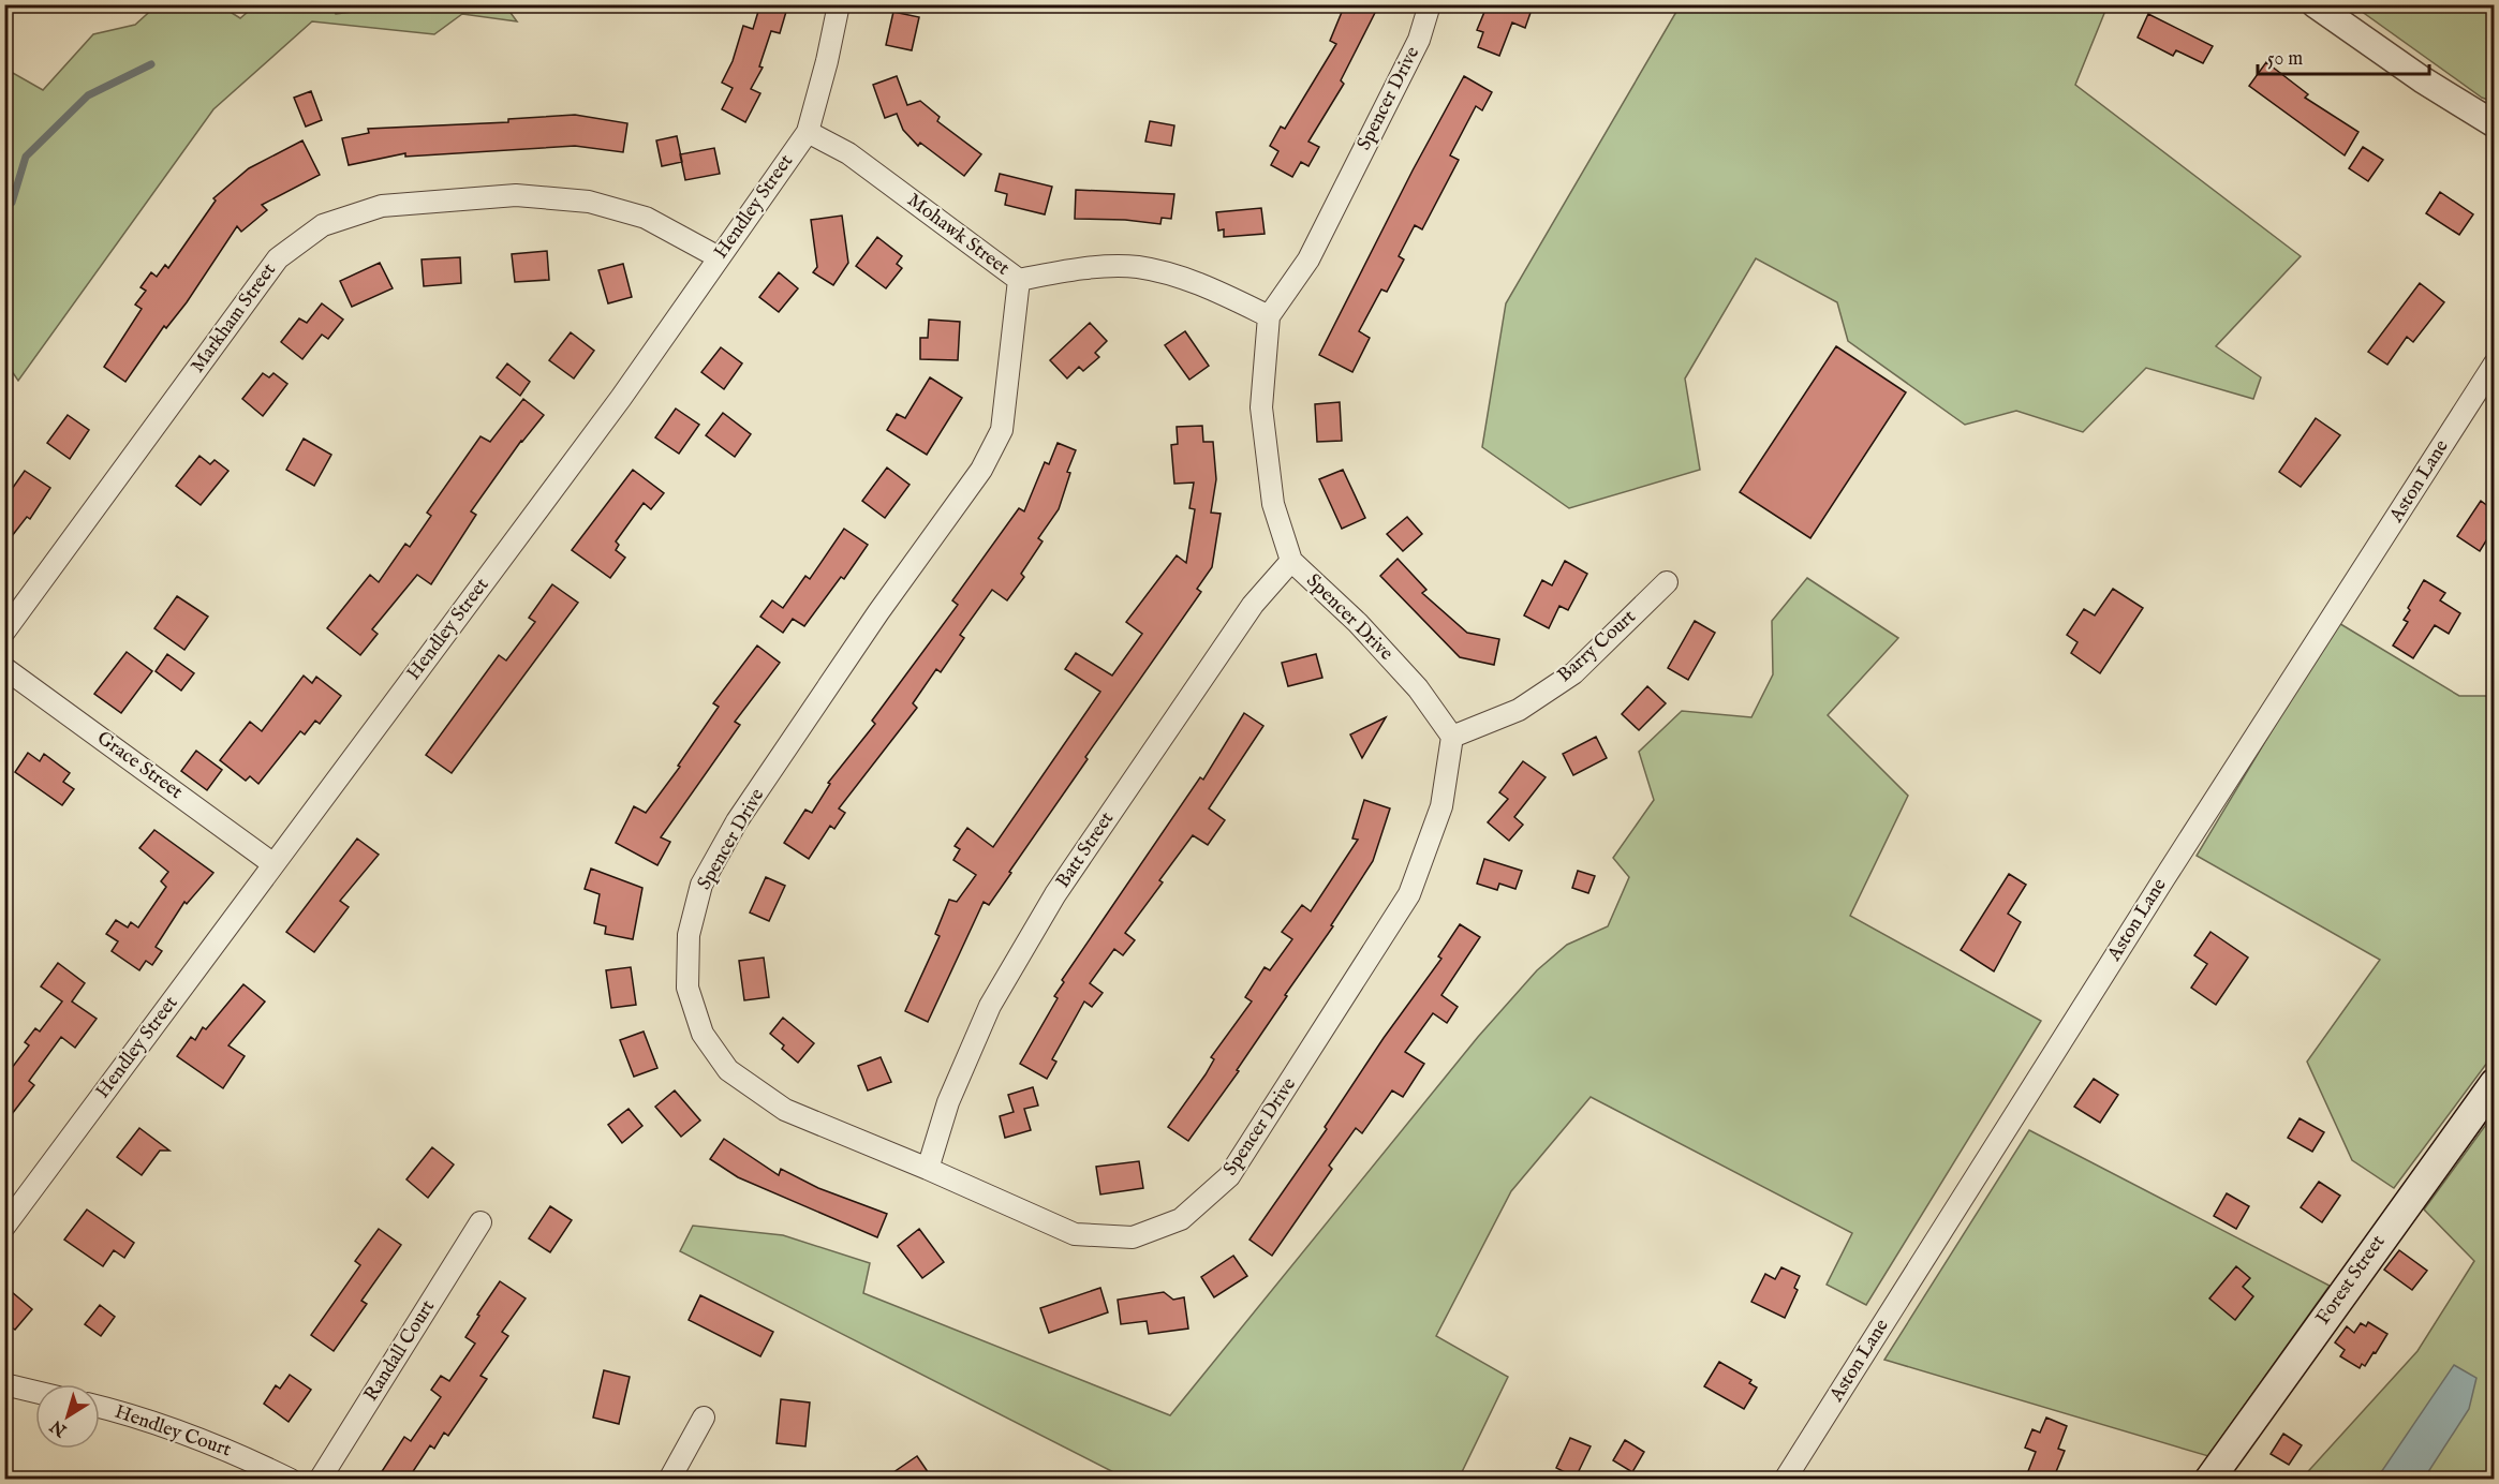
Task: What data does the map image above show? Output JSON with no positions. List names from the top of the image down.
{
  "streets": {
    "main road": ["Forest Street"],
    "street": [
      "Spencer Drive",
      "Hendley Street",
      "Mohawk Street",
      "Markham Street",
      "Aston Lane",
      "Barry Court",
      "Grace Street",
      "Batt Street",
      "Randall Court",
      "Hendley Court"
    ]
  },
  "crossings": [
    ["Spencer Drive", "Mohawk Street"],
    ["Spencer Drive", "Barry Court"],
    ["Spencer Drive", "Batt Street"],
    ["Hendley Street", "Mohawk Street"],
    ["Hendley Street", "Markham Street"],
    ["Hendley Street", "Grace Street"]
  ],
  "scale_bar": "50 m",
  "north": "bottom left"
}
